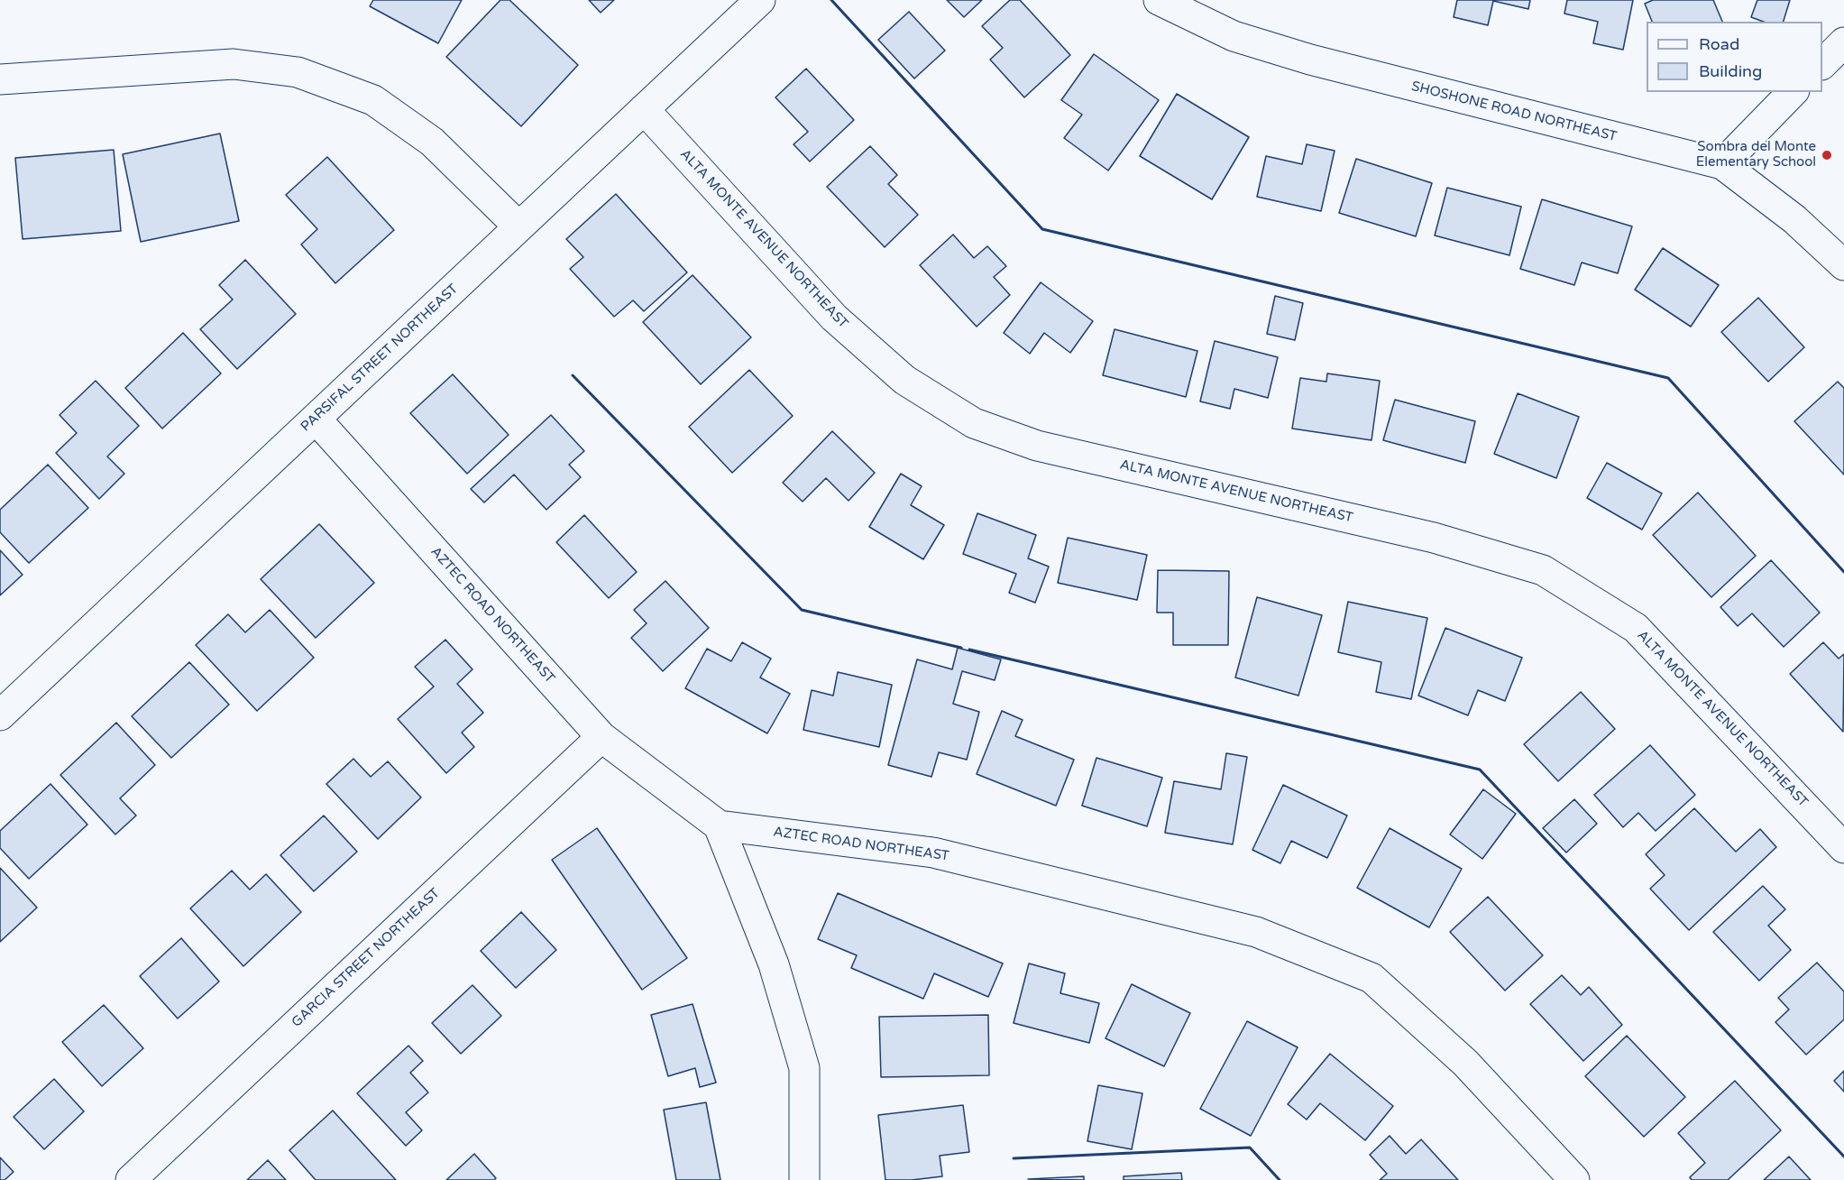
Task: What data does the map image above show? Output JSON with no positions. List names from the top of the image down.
{
  "streets": {
    "street": [
      "SHOSHONE ROAD NORTHEAST",
      "ALTA MONTE AVENUE NORTHEAST",
      "PARSIFAL STREET NORTHEAST",
      "AZTEC ROAD NORTHEAST",
      "GARCIA STREET NORTHEAST"
    ]
  },
  "crossings": [
    ["ALTA MONTE AVENUE NORTHEAST", "PARSIFAL STREET NORTHEAST"],
    ["PARSIFAL STREET NORTHEAST", "AZTEC ROAD NORTHEAST"],
    ["AZTEC ROAD NORTHEAST", "GARCIA STREET NORTHEAST"]
  ],
  "places": ["Sombra del Monte Elementary School"],
  "legend": ["Road", "Building"]
}
